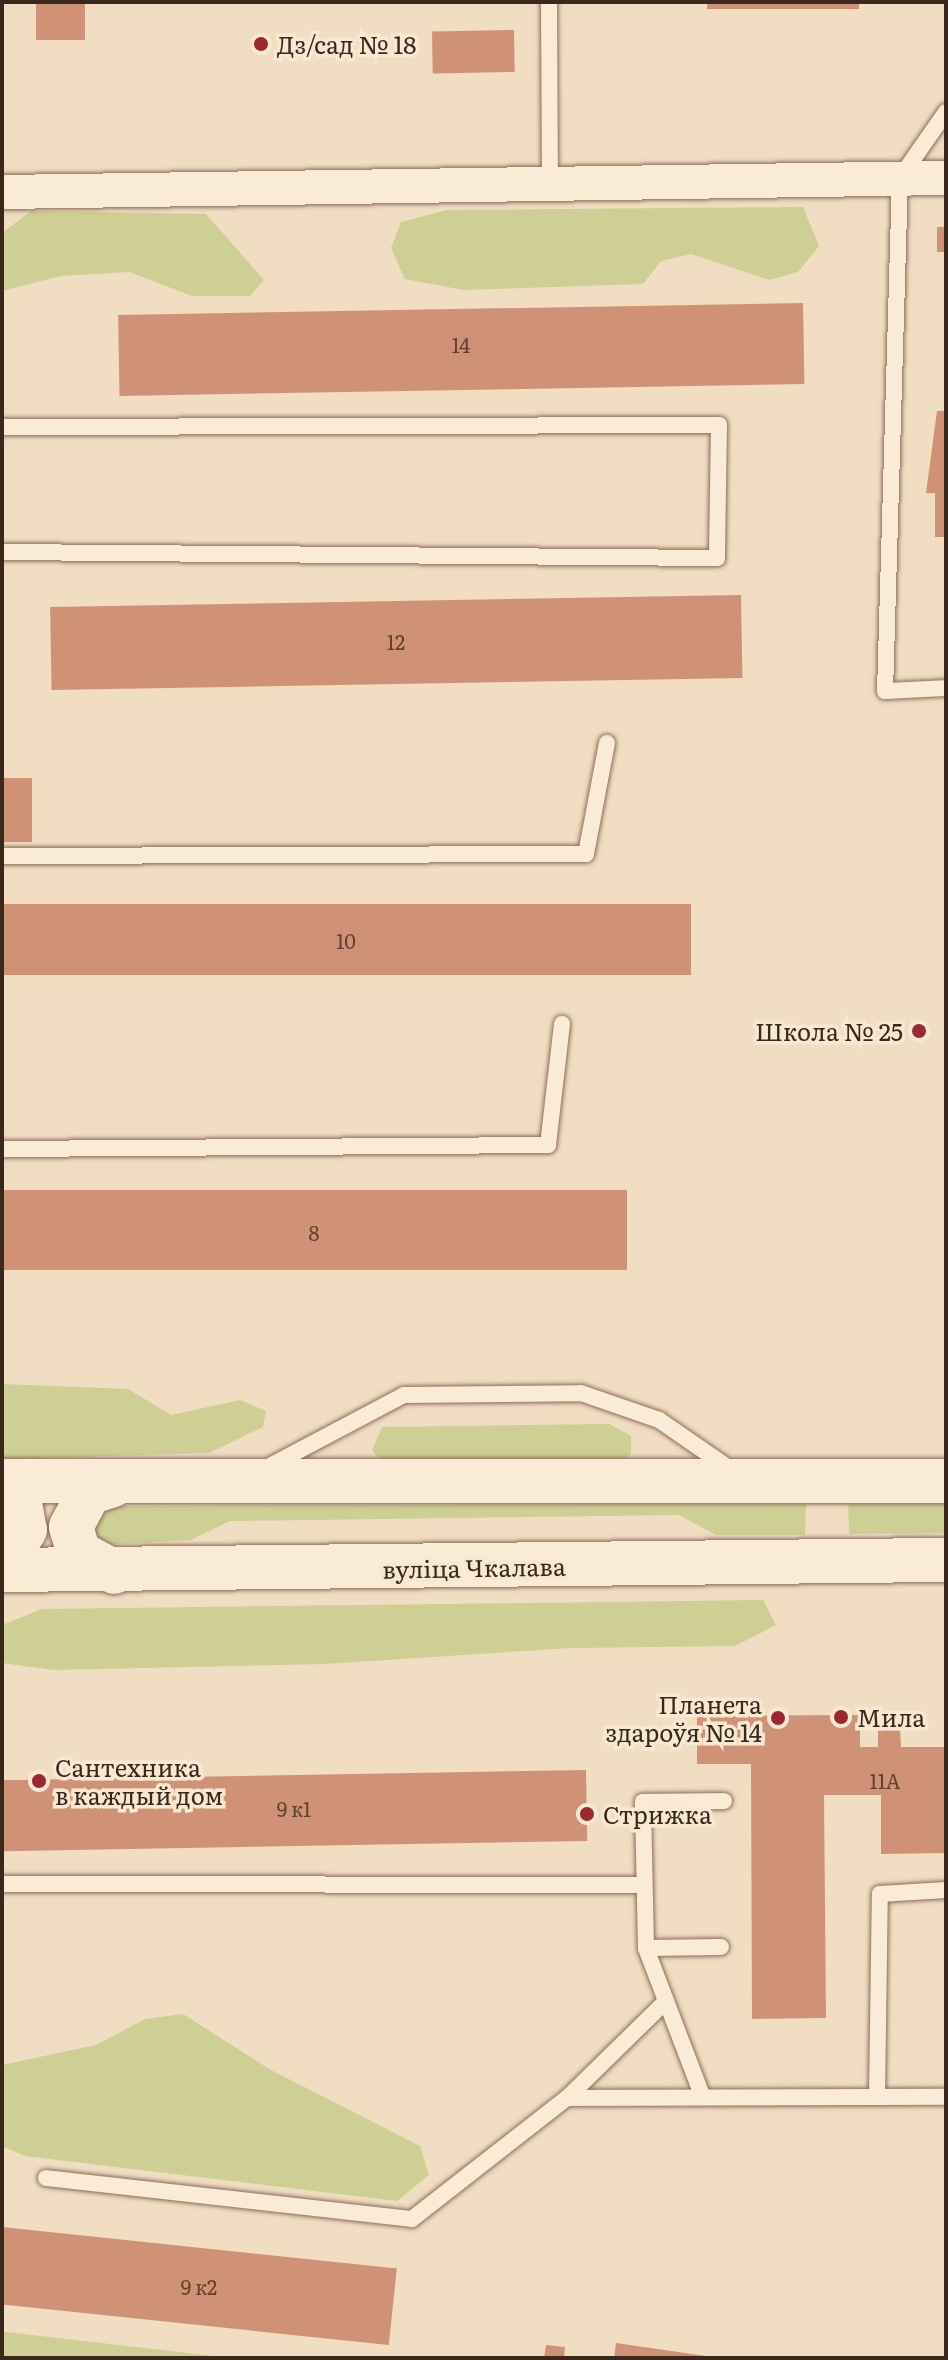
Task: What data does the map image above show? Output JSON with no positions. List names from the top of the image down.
{
  "streets": {
    "main road": ["вуліца Чкалава"]
  },
  "places": [
    "Дз/сад № 18",
    "Школа № 25",
    "Мила",
    "Планета здароўя № 14",
    "Сантехника в каждый дом",
    "Стрижка"
  ],
  "house_numbers": [
    "14",
    "12",
    "10",
    "8",
    "11А",
    "9 к1",
    "9 к2"
  ]
}
